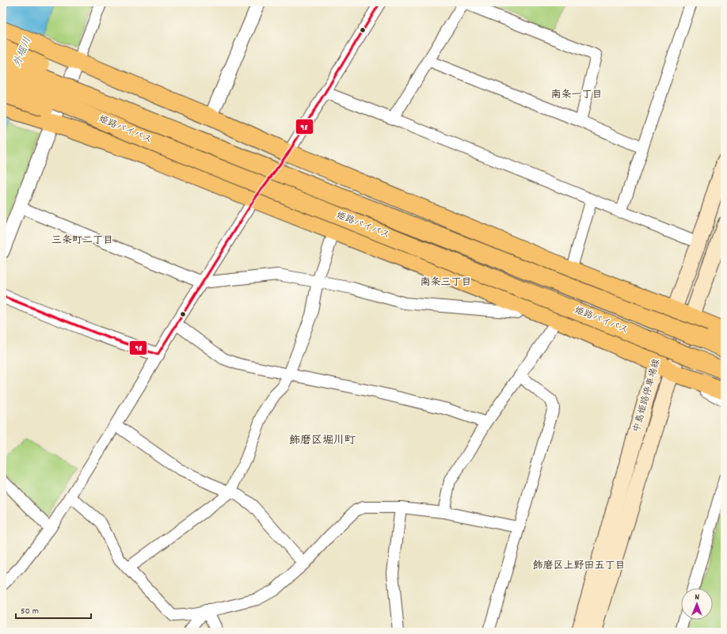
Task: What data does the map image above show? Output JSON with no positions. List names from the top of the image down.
{
  "streets": {
    "highway": ["姫路バイパス"],
    "main road": ["中島姫路停車場線"]
  },
  "districts": [
    "南条一丁目",
    "三条町二丁目",
    "南条三丁目",
    "飾磨区堀川町",
    "飾磨区上野田五丁目"
  ],
  "water": ["外堀川"],
  "lines": ["transit line 98"],
  "scale_bar": "50 m",
  "north": "top"
}
